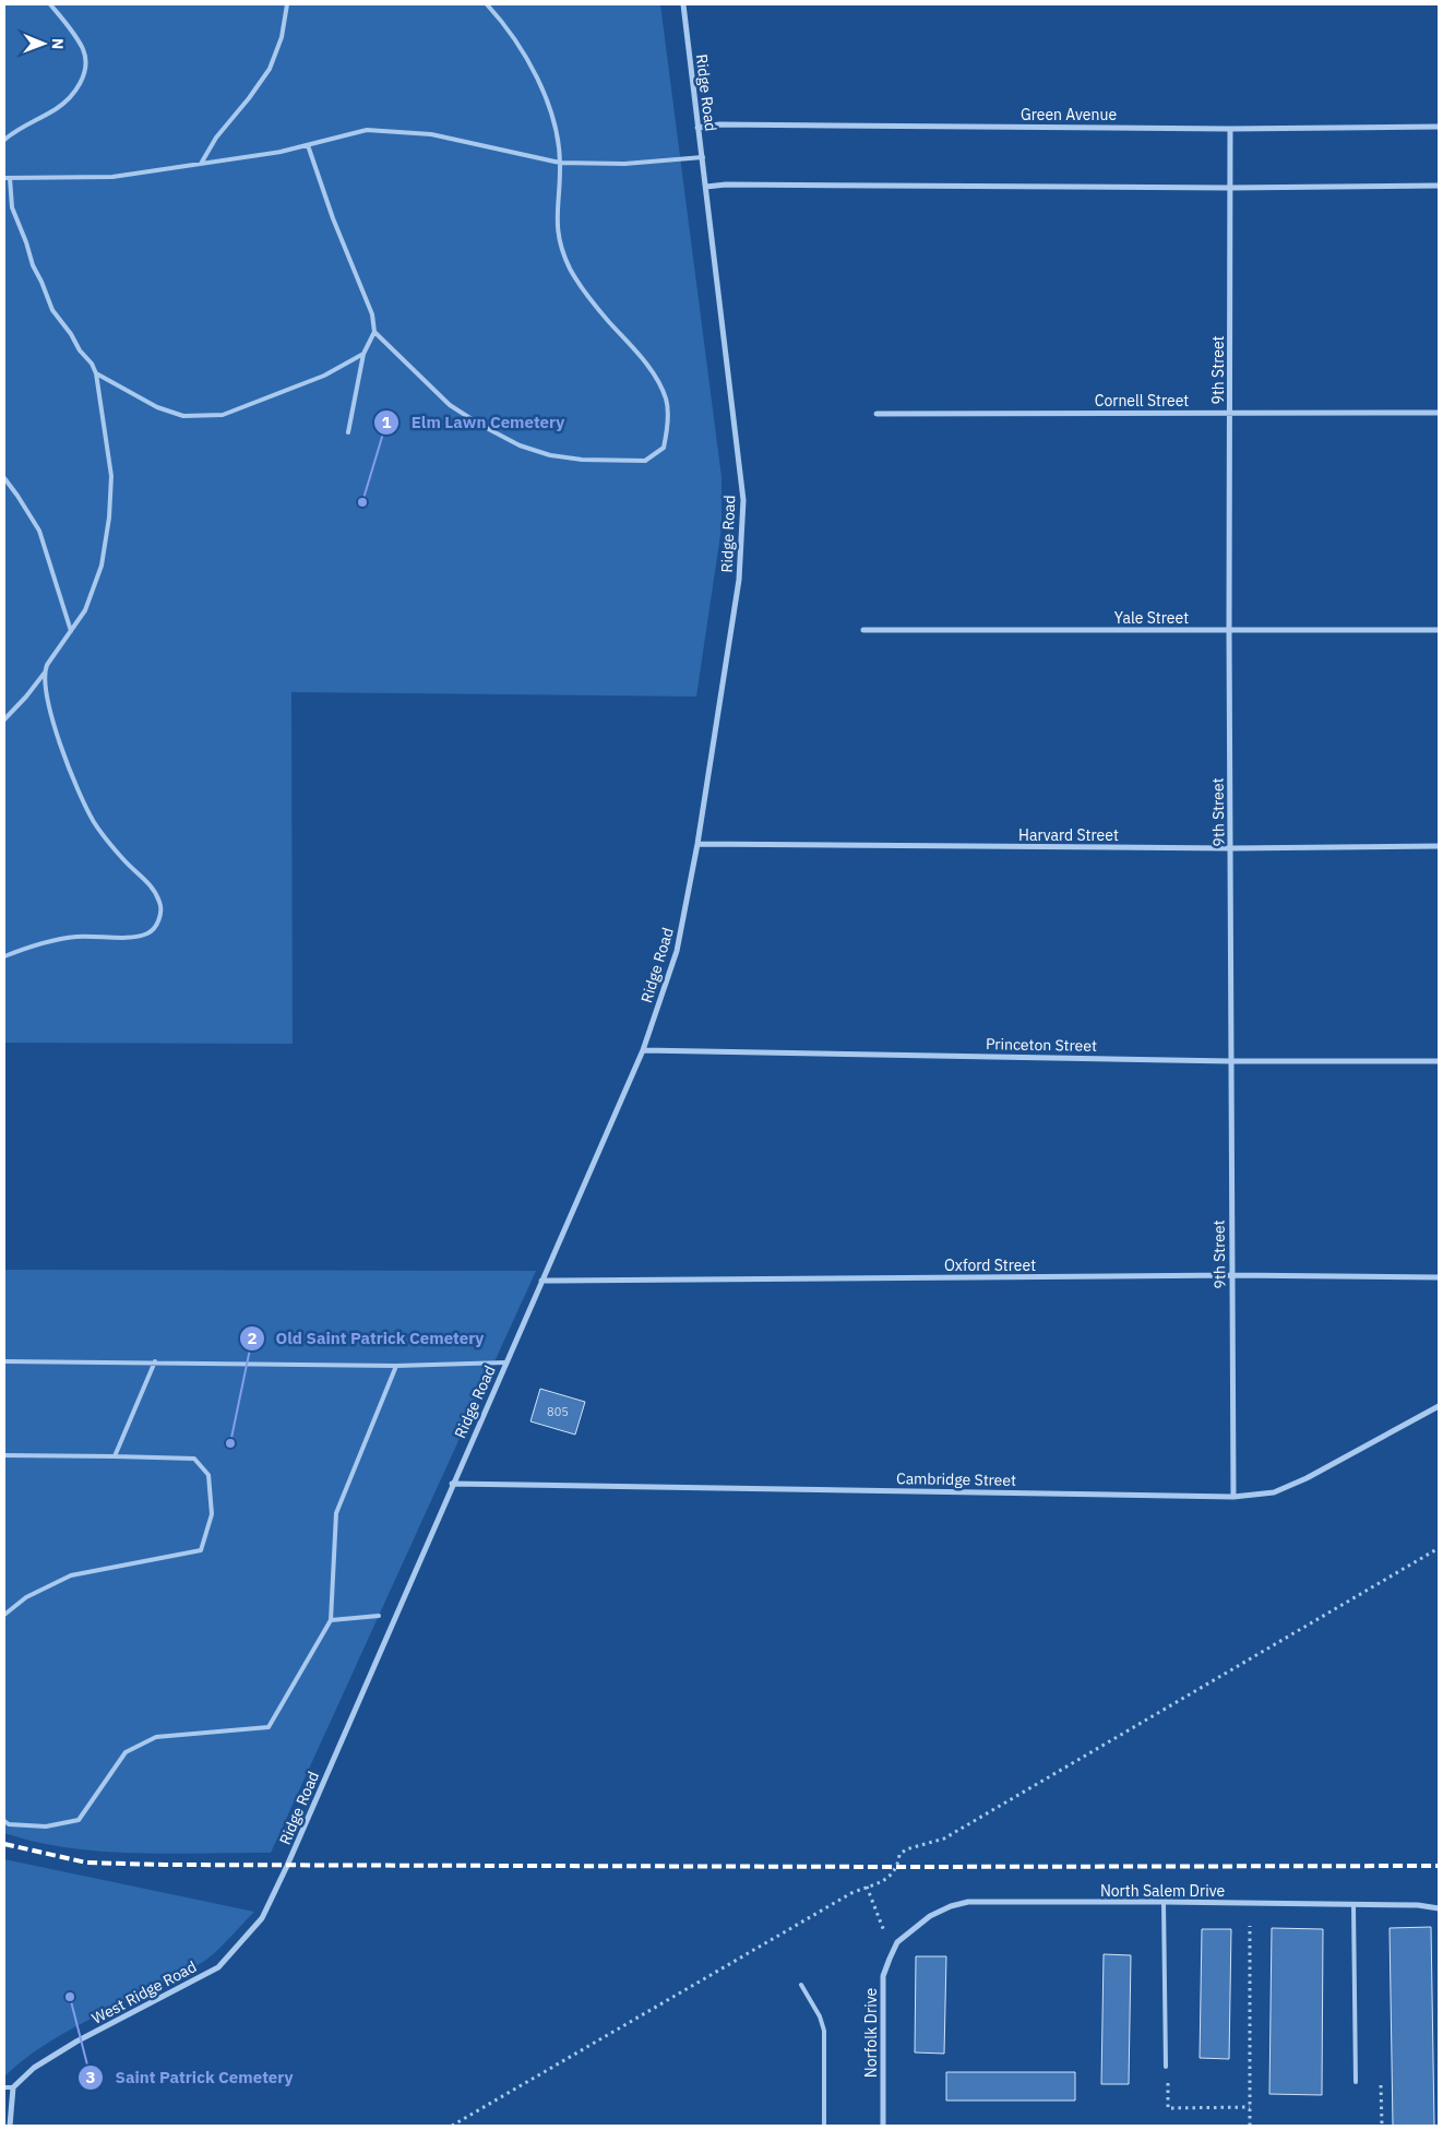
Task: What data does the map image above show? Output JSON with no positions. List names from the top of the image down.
{
  "streets": {
    "street": [
      "Ridge Road",
      "Green Avenue",
      "9th Street",
      "Cornell Street",
      "Yale Street",
      "Harvard Street",
      "Princeton Street",
      "Oxford Street",
      "Cambridge Street",
      "North Salem Drive",
      "West Ridge Road",
      "Norfolk Drive"
    ]
  },
  "crossings": [
    ["Ridge Road", "Green Avenue"],
    ["Ridge Road", "Harvard Street"],
    ["Ridge Road", "Princeton Street"],
    ["Ridge Road", "Oxford Street"],
    ["Ridge Road", "Cambridge Street"],
    ["Ridge Road", "West Ridge Road"],
    ["Green Avenue", "9th Street"],
    ["9th Street", "Cornell Street"],
    ["9th Street", "Yale Street"],
    ["9th Street", "Harvard Street"],
    ["9th Street", "Princeton Street"],
    ["9th Street", "Oxford Street"],
    ["9th Street", "Cambridge Street"],
    ["North Salem Drive", "Norfolk Drive"]
  ],
  "places": ["Elm Lawn Cemetery", "Old Saint Patrick Cemetery", "Saint Patrick Cemetery"],
  "house_numbers": ["805"],
  "north": "right"
}
